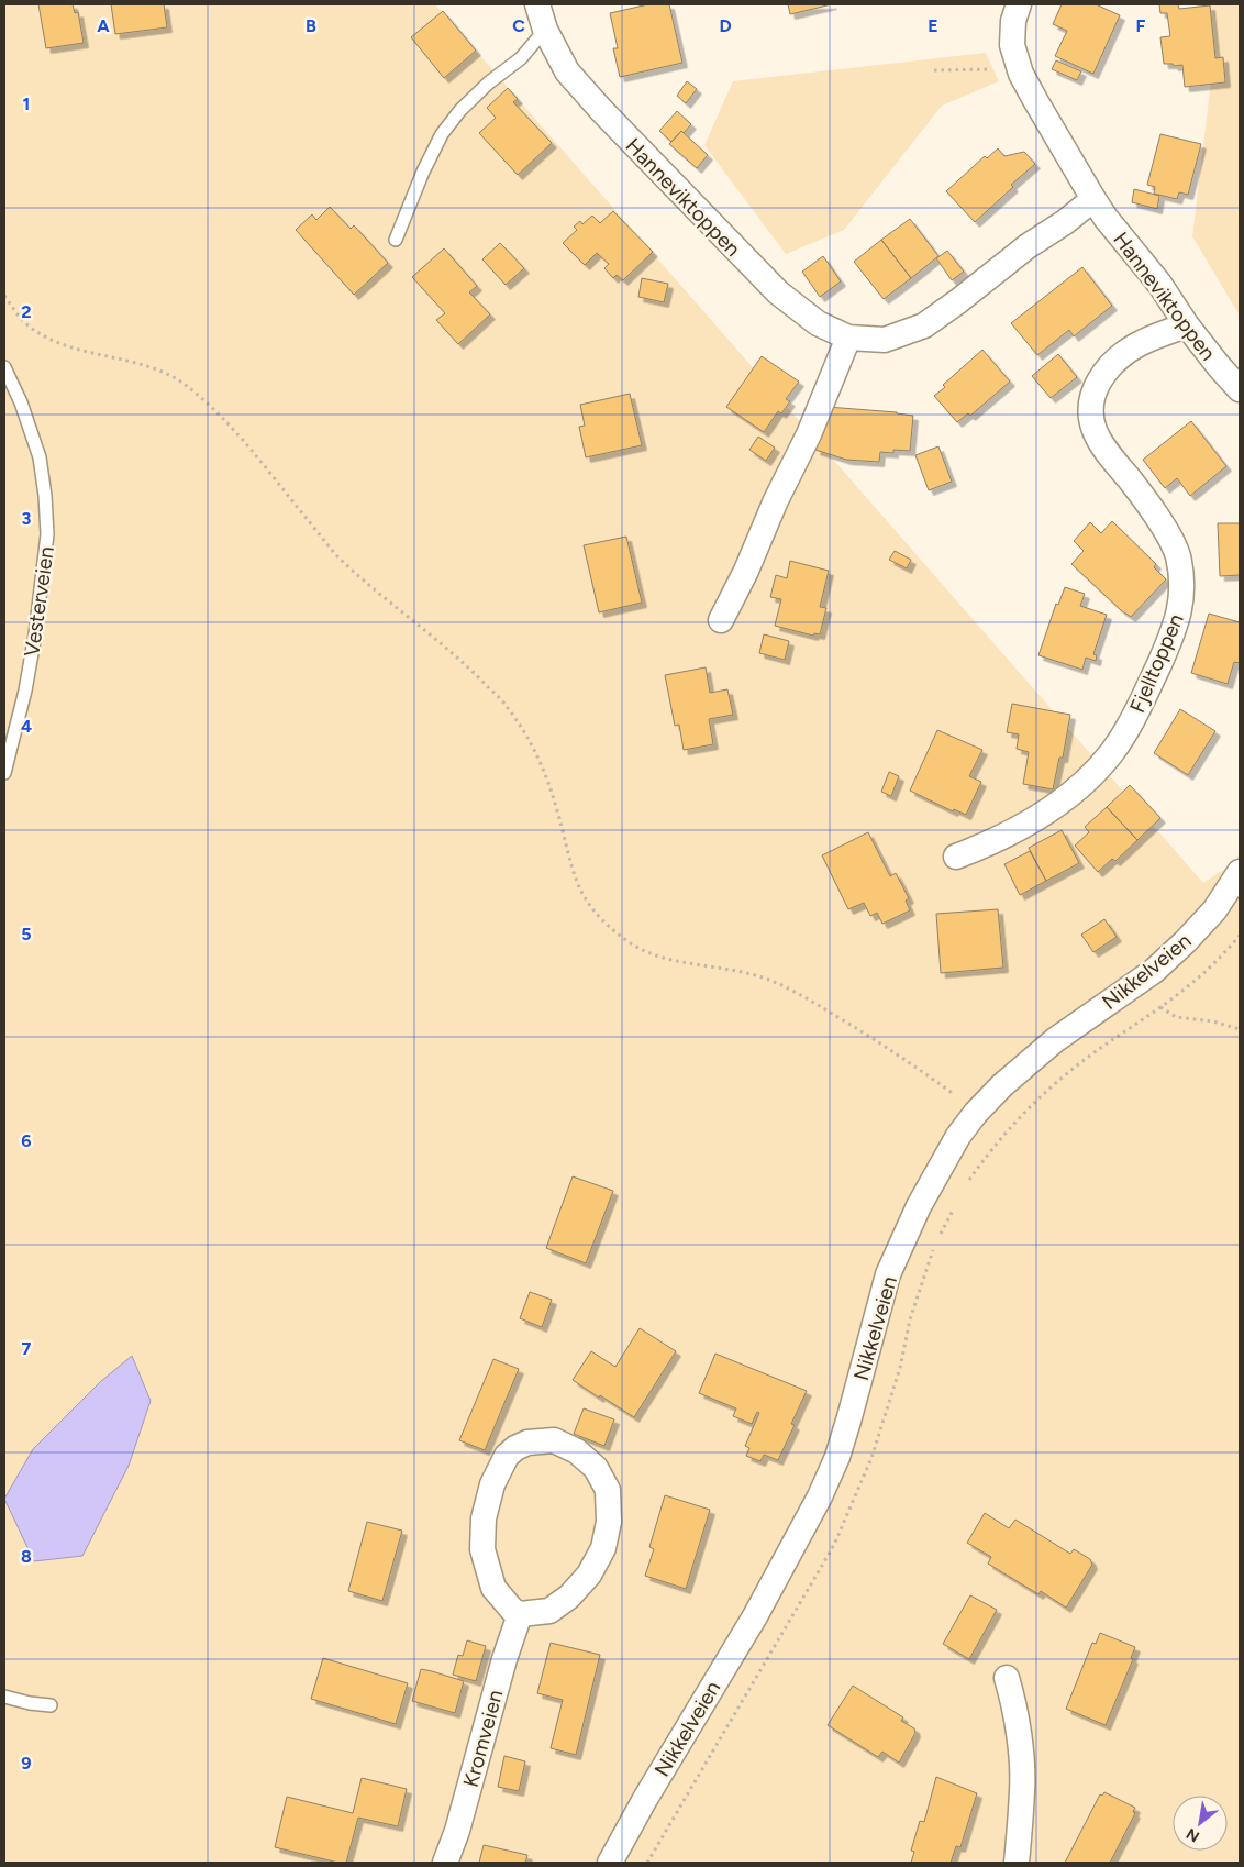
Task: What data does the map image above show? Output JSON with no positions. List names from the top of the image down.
{
  "streets": {
    "street": [
      "Hanneviktoppen",
      "Fjelltoppen",
      "Nikkelveien",
      "Kromveien"
    ],
    "lane": ["Vesterveien"]
  },
  "crossings": [
    ["Hanneviktoppen", "Fjelltoppen"]
  ],
  "north": "bottom left",
  "grid": {
    "columns": [
      "A",
      "B",
      "C",
      "D",
      "E",
      "F"
    ],
    "rows": [
      "1",
      "2",
      "3",
      "4",
      "5",
      "6",
      "7",
      "8",
      "9"
    ]
  }
}
